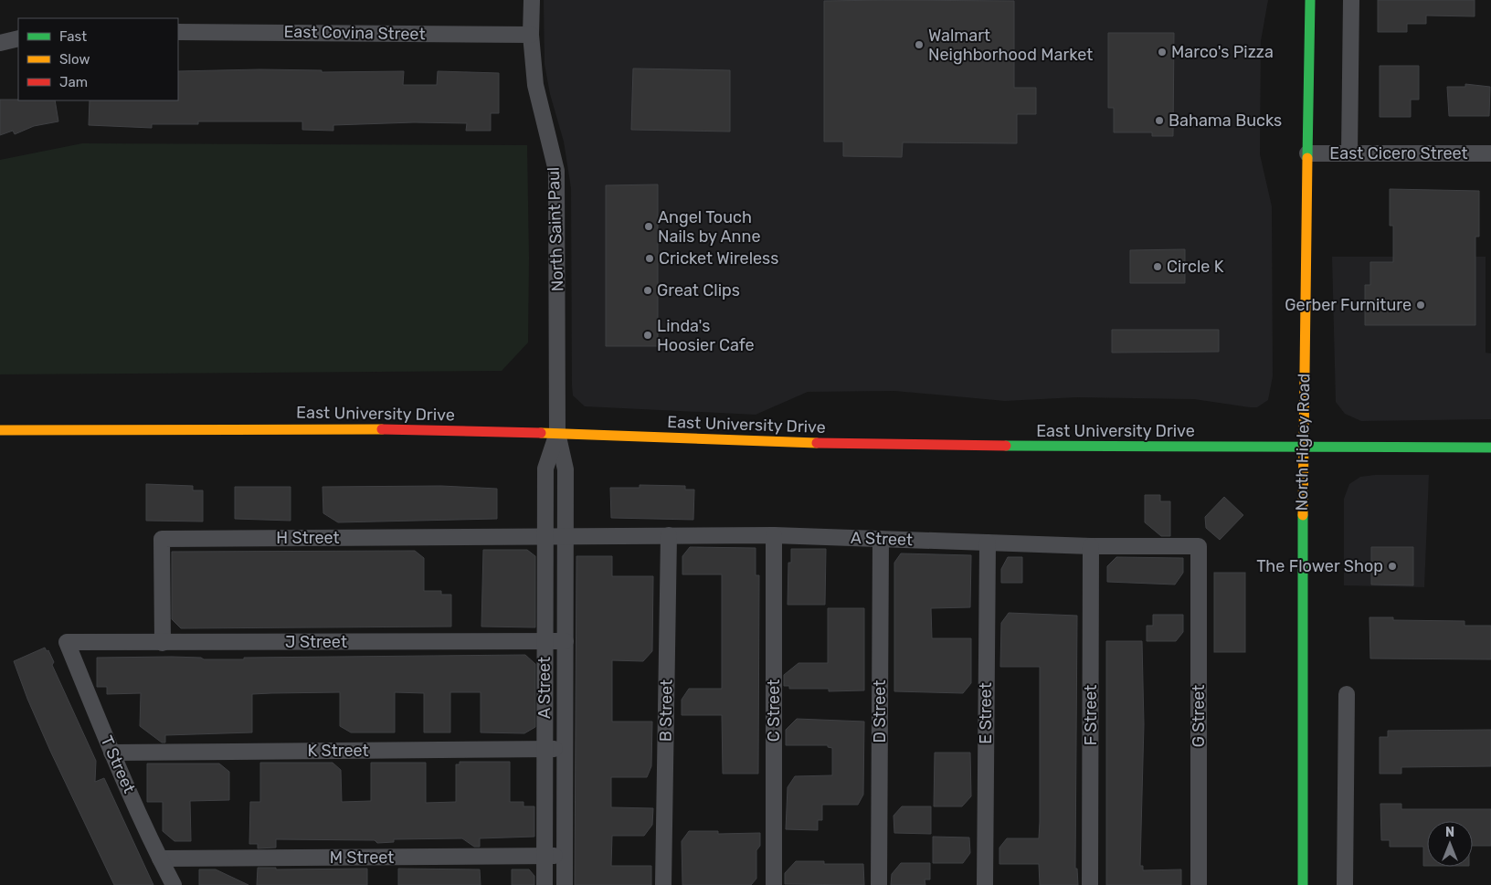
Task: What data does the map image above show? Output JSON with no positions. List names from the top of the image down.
{
  "streets": {
    "main road": ["East University Drive", "North Higley Road"],
    "street": [
      "East Covina Street",
      "East Cicero Street",
      "North Saint Paul",
      "H Street",
      "A Street",
      "J Street",
      "B Street",
      "C Street",
      "D Street",
      "E Street",
      "F Street",
      "G Street",
      "K Street",
      "T Street",
      "M Street"
    ]
  },
  "crossings": [
    ["East Covina Street", "North Saint Paul"],
    ["East Cicero Street", "North Higley Road"],
    ["North Saint Paul", "East University Drive"],
    ["North Saint Paul", "A Street"],
    ["East University Drive", "North Higley Road"],
    ["East University Drive", "A Street"],
    ["H Street", "A Street"],
    ["H Street", "J Street"],
    ["A Street", "J Street"],
    ["A Street", "B Street"],
    ["A Street", "C Street"],
    ["A Street", "D Street"],
    ["A Street", "E Street"],
    ["A Street", "F Street"],
    ["A Street", "G Street"],
    ["A Street", "K Street"],
    ["A Street", "M Street"],
    ["J Street", "T Street"],
    ["K Street", "T Street"],
    ["T Street", "M Street"]
  ],
  "places": [
    "Walmart Neighborhood Market",
    "Marco's Pizza",
    "Bahama Bucks",
    "Angel Touch Nails by Anne",
    "Cricket Wireless",
    "Circle K",
    "Great Clips",
    "Gerber Furniture",
    "Linda's Hoosier Cafe",
    "The Flower Shop"
  ],
  "legend": ["Fast", "Slow", "Jam"],
  "north": "top"
}
